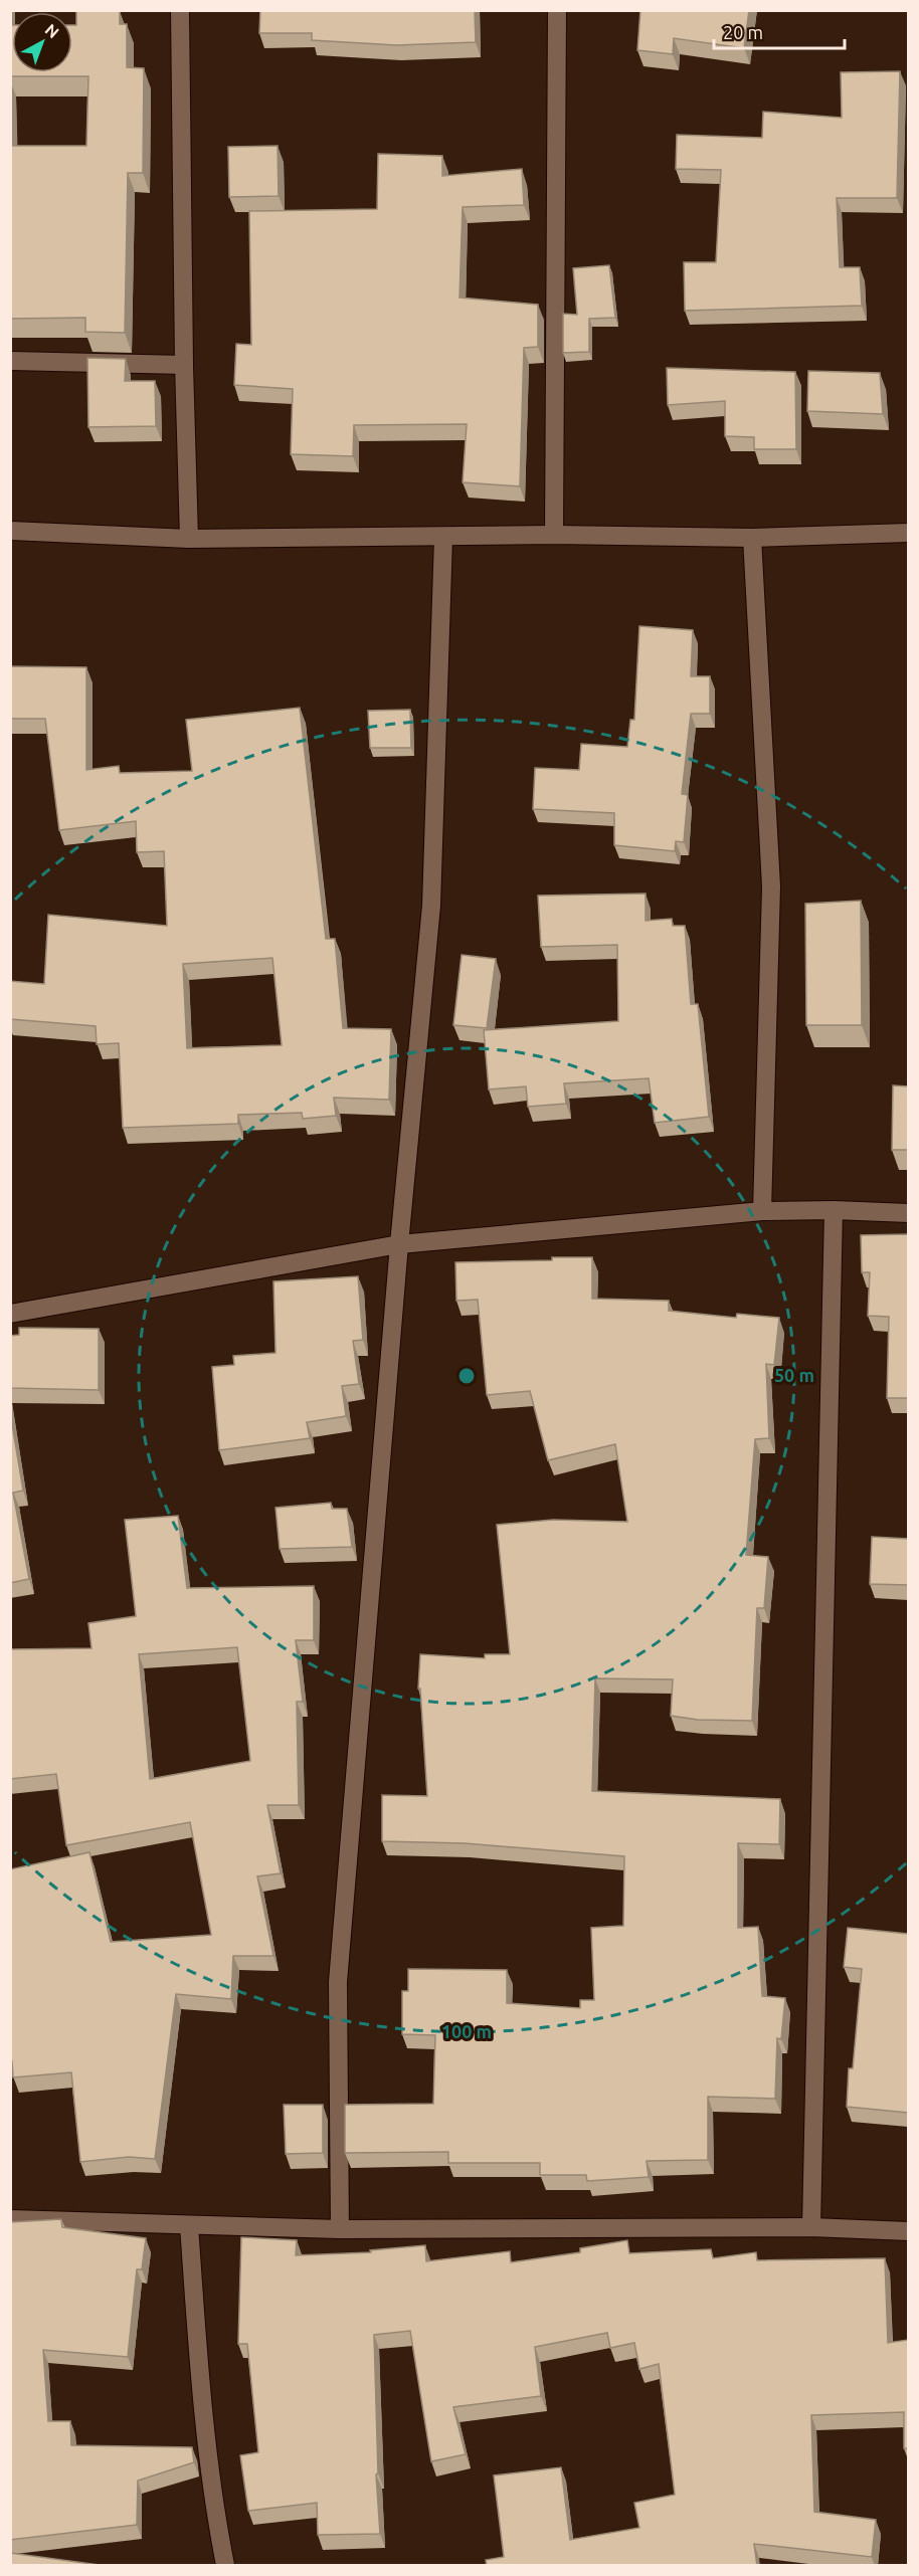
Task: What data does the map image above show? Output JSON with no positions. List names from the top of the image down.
{
  "scale_bar": "20 m",
  "north": "top right",
  "rings": ["50 m", "100 m"]
}
